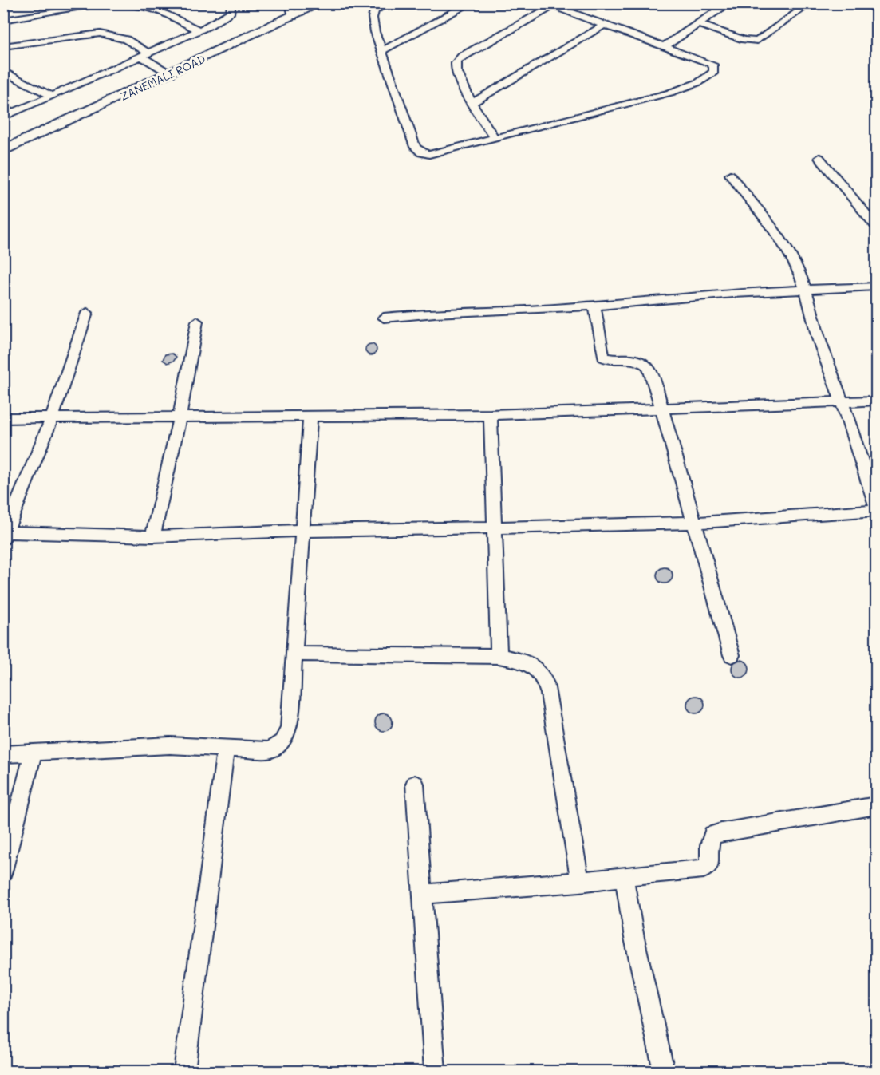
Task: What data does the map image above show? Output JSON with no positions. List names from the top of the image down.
{
  "streets": {
    "street": ["ZANEMALI ROAD"]
  }
}
